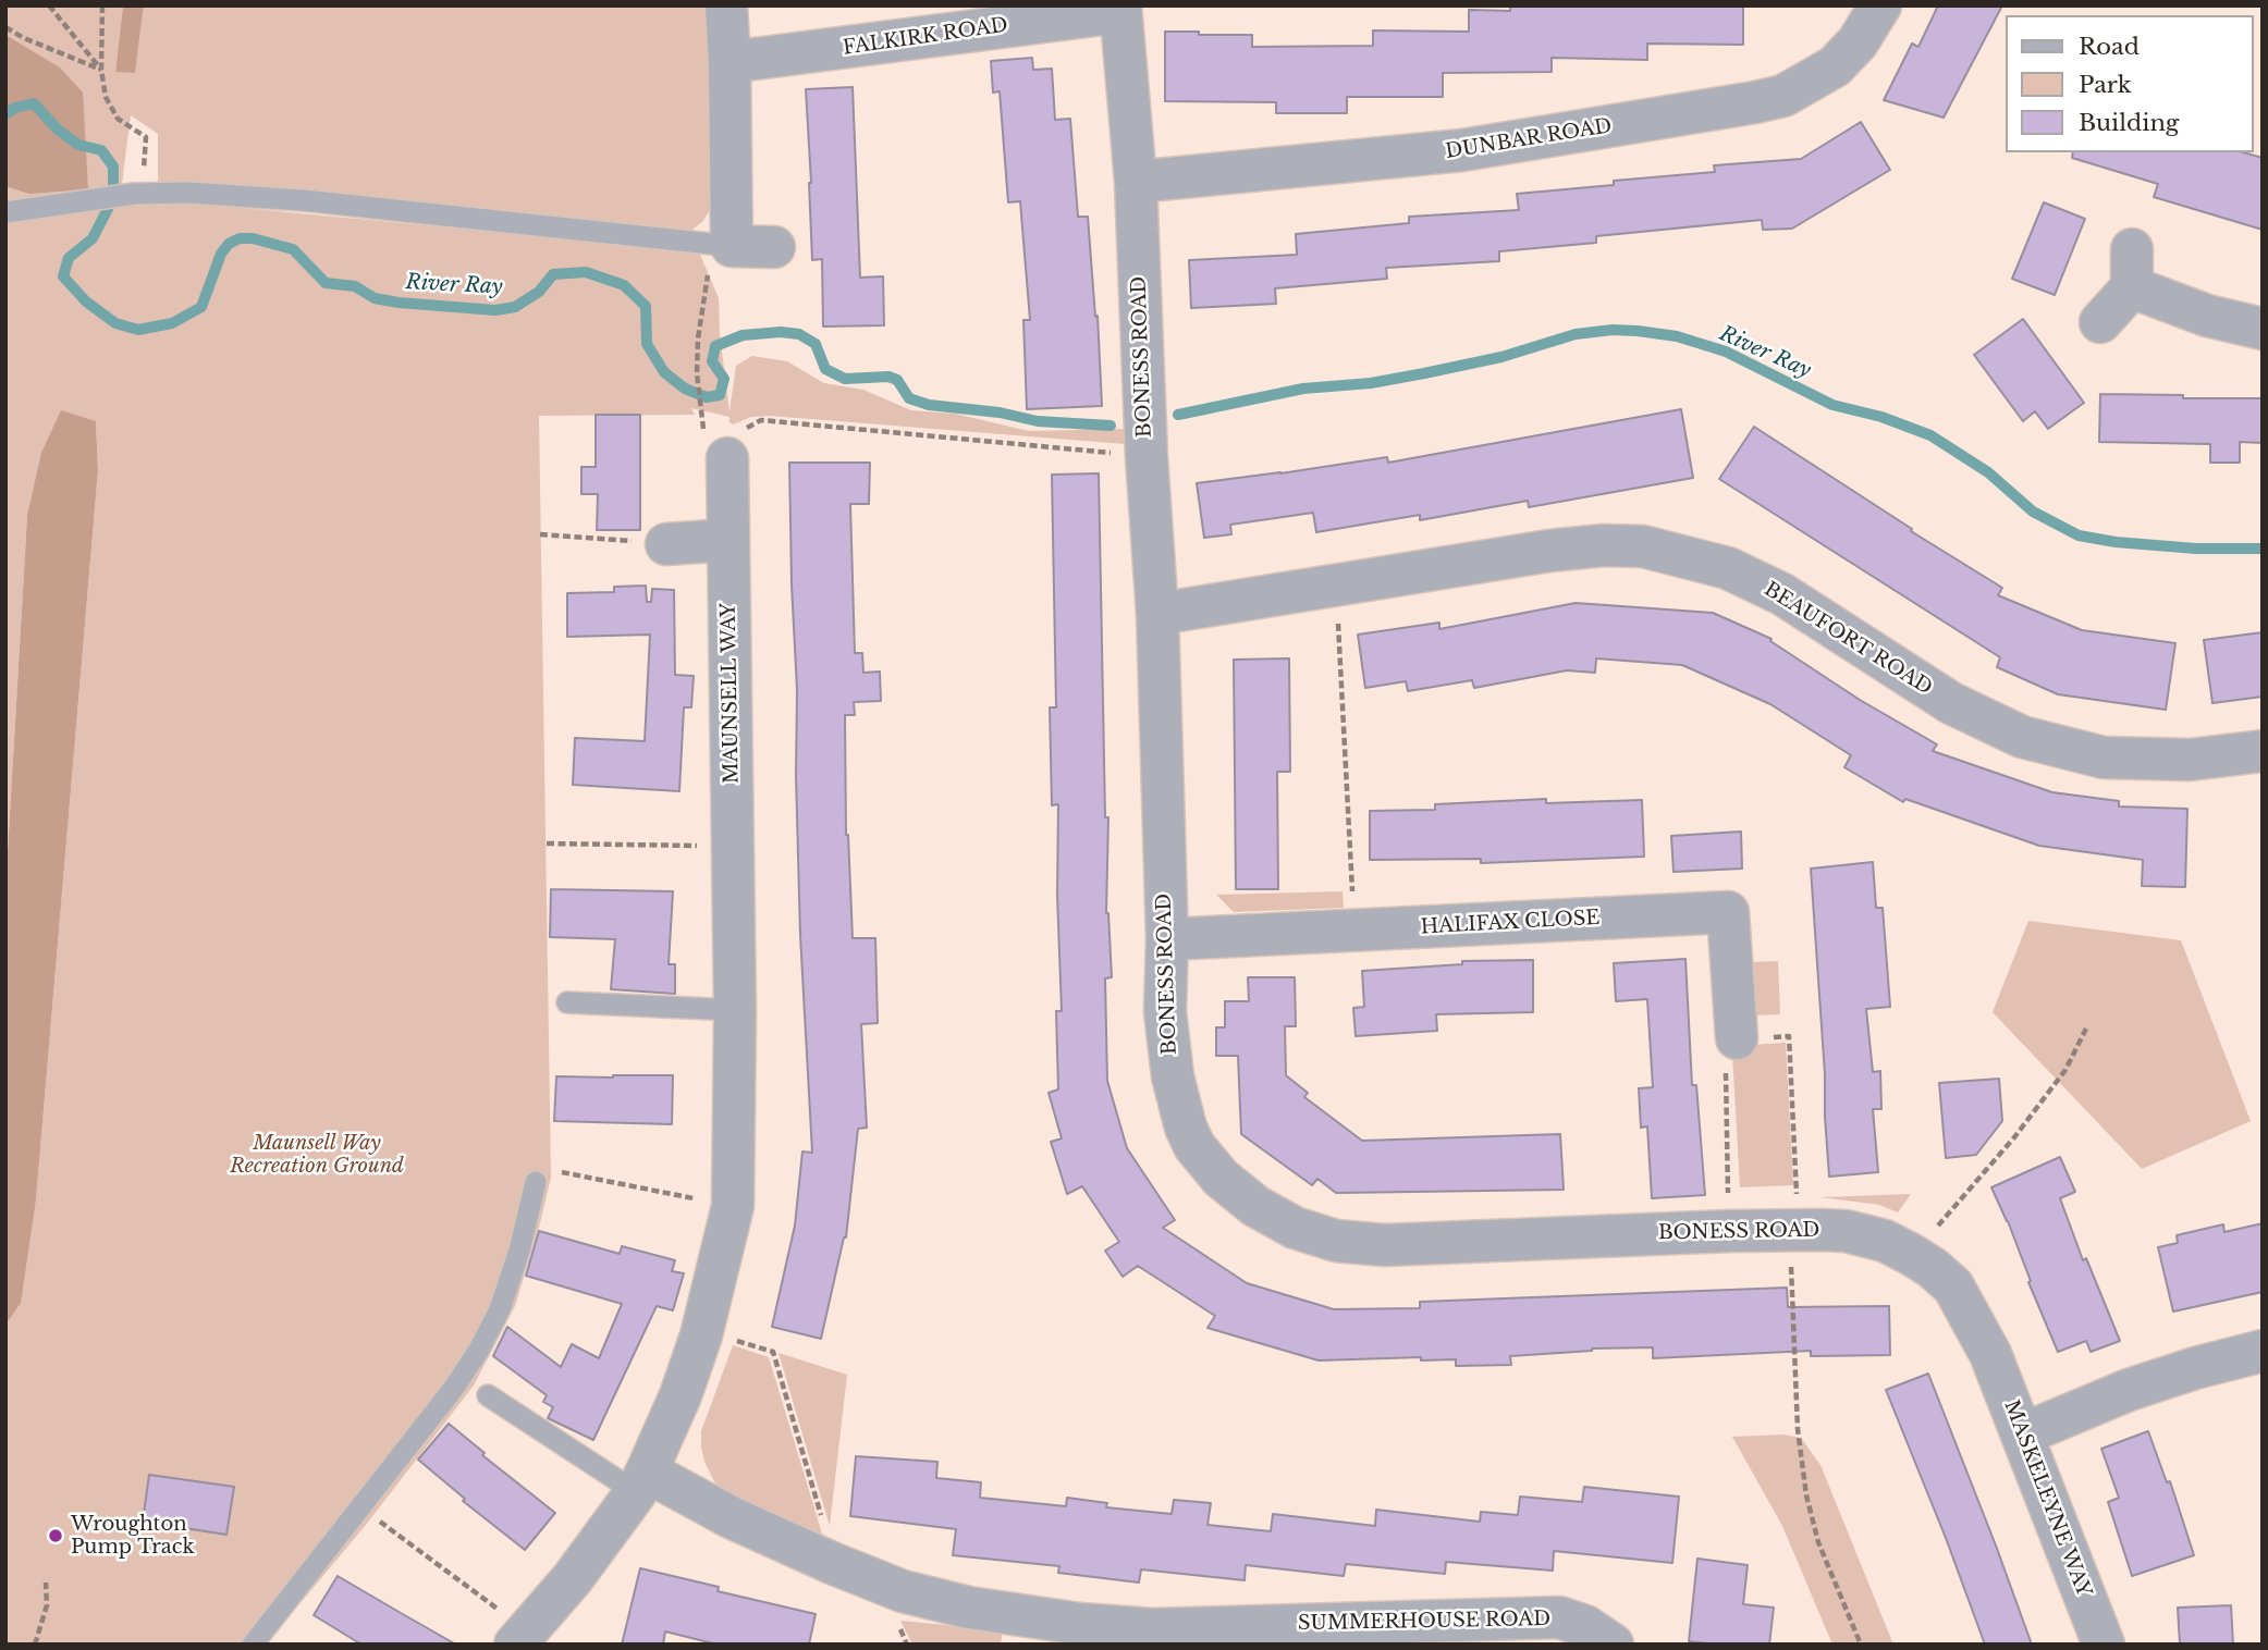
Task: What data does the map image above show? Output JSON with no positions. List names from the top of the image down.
{
  "streets": {
    "street": [
      "FALKIRK ROAD",
      "DUNBAR ROAD",
      "BONESS ROAD",
      "BEAUFORT ROAD",
      "MAUNSELL WAY",
      "HALIFAX CLOSE",
      "MASKELEYNE WAY",
      "SUMMERHOUSE ROAD"
    ]
  },
  "crossings": [
    ["FALKIRK ROAD", "BONESS ROAD"],
    ["DUNBAR ROAD", "BONESS ROAD"],
    ["BONESS ROAD", "BEAUFORT ROAD"],
    ["BONESS ROAD", "HALIFAX CLOSE"],
    ["BONESS ROAD", "MASKELEYNE WAY"],
    ["MAUNSELL WAY", "SUMMERHOUSE ROAD"]
  ],
  "water": ["River Ray"],
  "parks": ["Maunsell Way Recreation Ground"],
  "places": ["Wroughton Pump Track"],
  "legend": ["Road", "Park", "Building"]
}
